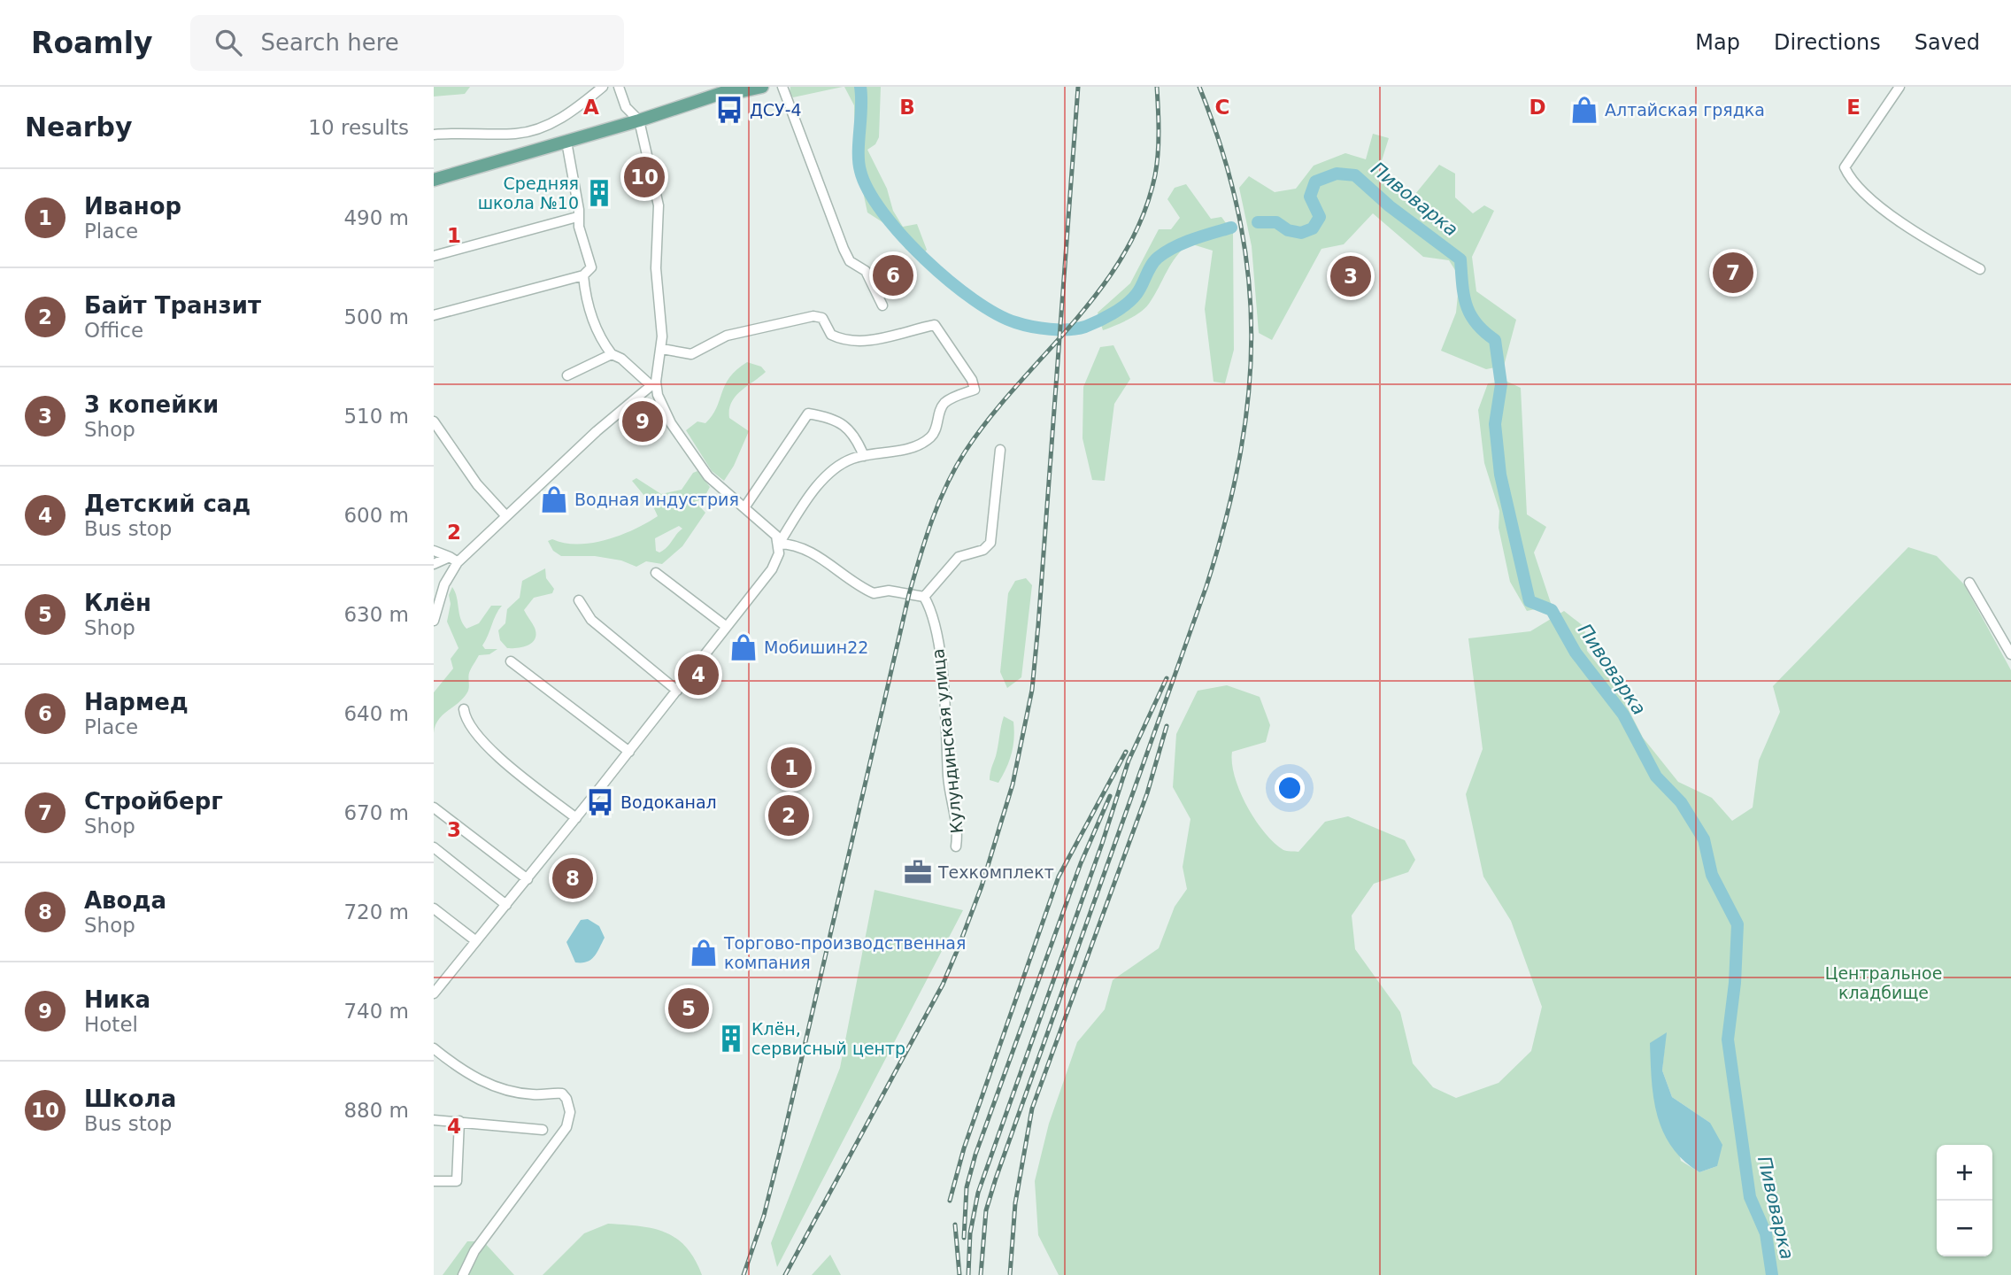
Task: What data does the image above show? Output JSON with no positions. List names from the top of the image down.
{
  "streets": {
    "street": ["Кулундинская улица"]
  },
  "water": ["Пивоварка"],
  "parks": ["Центральное кладбище"],
  "places": {
    "bus stop": ["ДСУ-4", "Водоканал"],
    "shop": [
      "Алтайская грядка",
      "Водная индустрия",
      "Мобишин22",
      "Торгово-производственная компания"
    ],
    "building": ["Средняя школа №10", "Клён, сервисный центр"],
    "office": ["Техкомплект"]
  },
  "page": {
    "header": "Roamly",
    "search": "Search here",
    "nav": ["Map", "Directions", "Saved"],
    "heading": ["Nearby", "10 results"],
    "pins": [
      "10",
      "7",
      "6",
      "3",
      "9",
      "4",
      "1",
      "2",
      "8",
      "5"
    ],
    "list": [
      {
        "mark": "1",
        "name": "Иванор",
        "note": "Place",
        "value": "490 m"
      },
      {
        "mark": "2",
        "name": "Байт Транзит",
        "note": "Office",
        "value": "500 m"
      },
      {
        "mark": "3",
        "name": "3 копейки",
        "note": "Shop",
        "value": "510 m"
      },
      {
        "mark": "4",
        "name": "Детский сад",
        "note": "Bus stop",
        "value": "600 m"
      },
      {
        "mark": "5",
        "name": "Клён",
        "note": "Shop",
        "value": "630 m"
      },
      {
        "mark": "6",
        "name": "Нармед",
        "note": "Place",
        "value": "640 m"
      },
      {
        "mark": "7",
        "name": "Стройберг",
        "note": "Shop",
        "value": "670 m"
      },
      {
        "mark": "8",
        "name": "Авода",
        "note": "Shop",
        "value": "720 m"
      },
      {
        "mark": "9",
        "name": "Ника",
        "note": "Hotel",
        "value": "740 m"
      },
      {
        "mark": "10",
        "name": "Школа",
        "note": "Bus stop",
        "value": "880 m"
      }
    ],
    "map_buttons": ["+", "−"]
  },
  "grid": {
    "columns": [
      "A",
      "B",
      "C",
      "D",
      "E"
    ],
    "rows": [
      "1",
      "2",
      "3",
      "4"
    ]
  }
}
